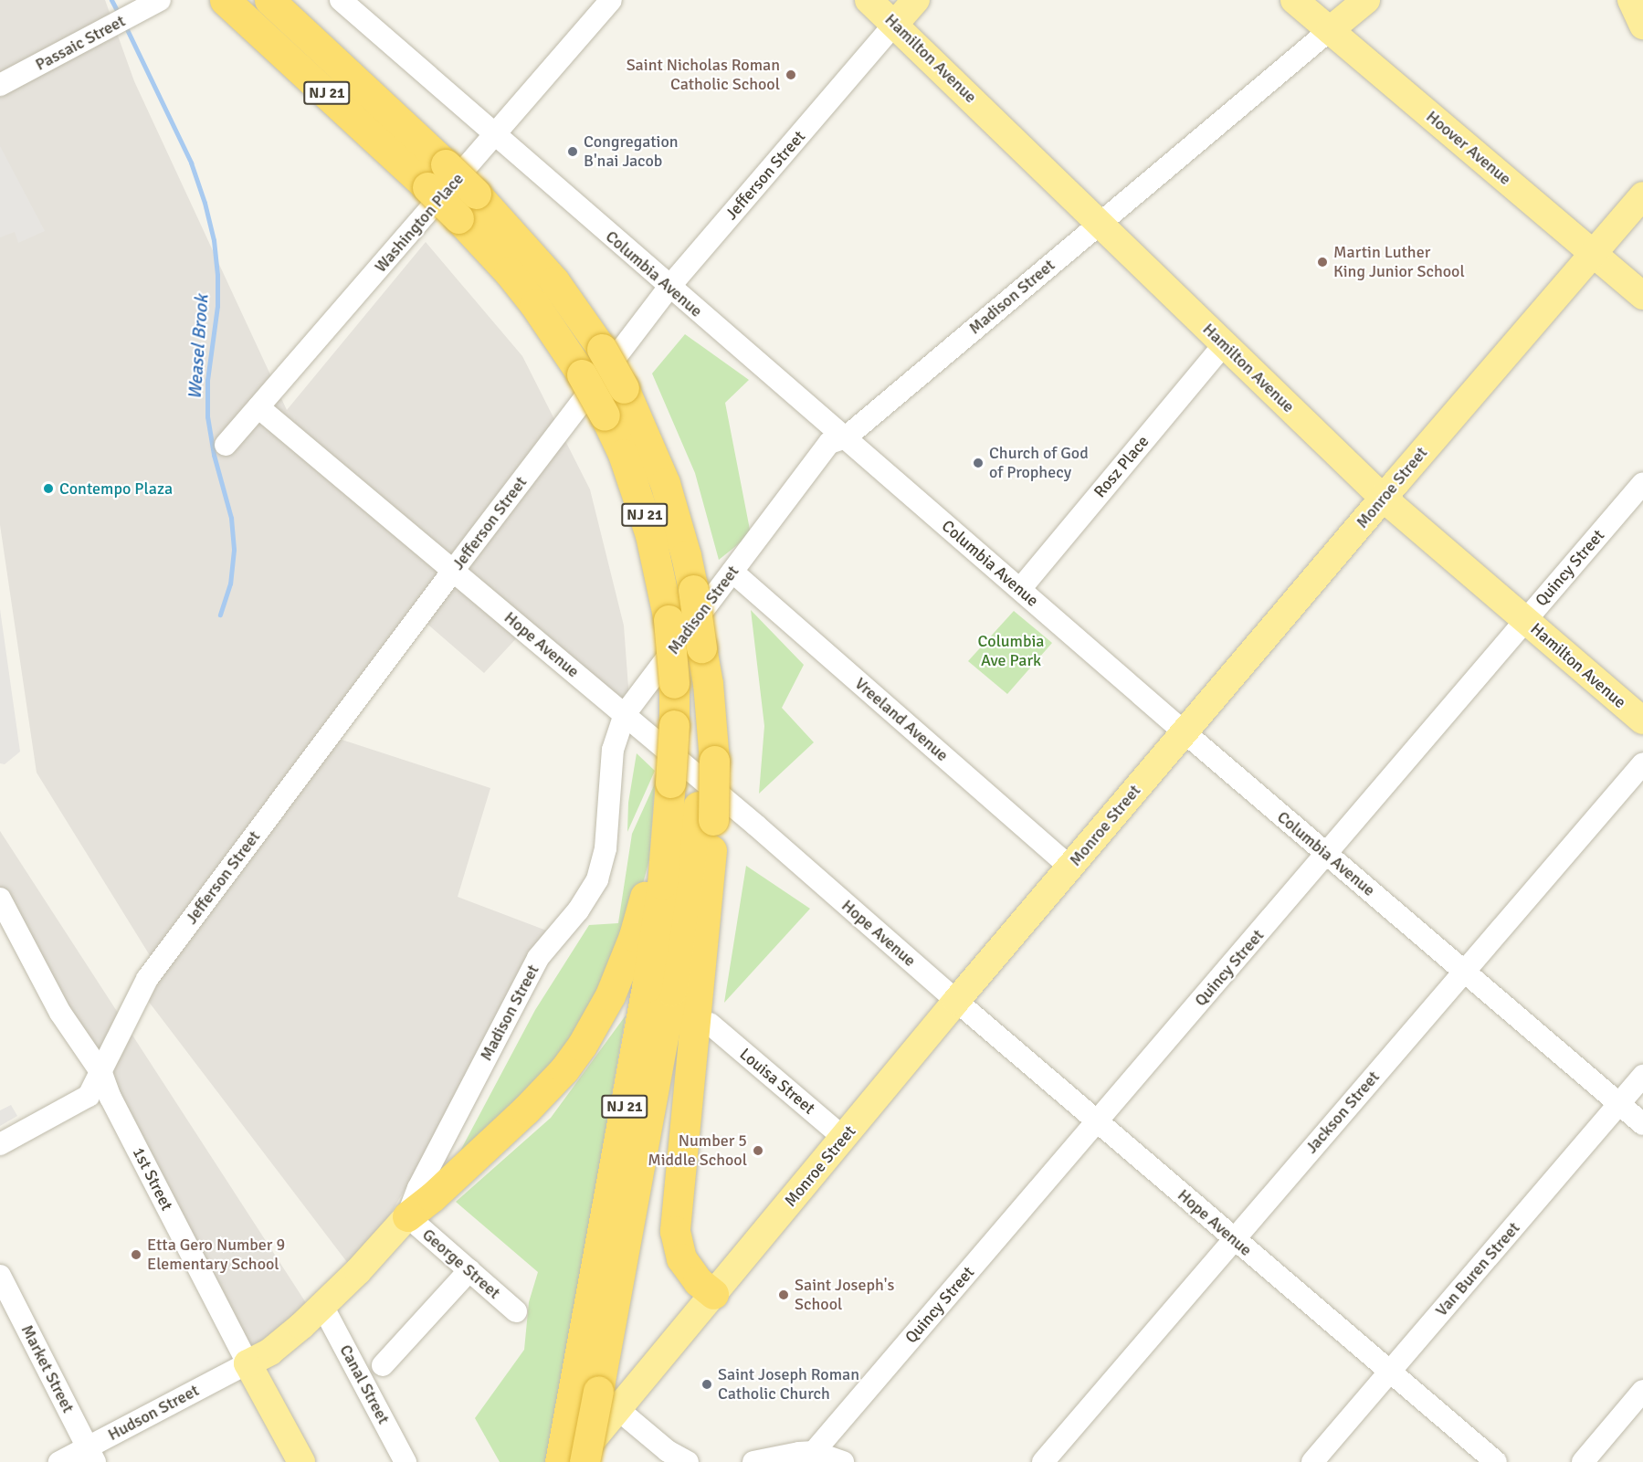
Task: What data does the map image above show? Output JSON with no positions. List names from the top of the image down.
{
  "streets": {
    "highway": ["NJ 21"],
    "main road": [
      "Hamilton Avenue",
      "Hoover Avenue",
      "Jefferson Street",
      "Madison Street",
      "Monroe Street",
      "1st Street"
    ],
    "street": [
      "Passaic Street",
      "Washington Place",
      "Columbia Avenue",
      "Rosz Place",
      "Quincy Street",
      "Hope Avenue",
      "Vreeland Avenue",
      "Louisa Street",
      "Jackson Street",
      "George Street",
      "Van Buren Street",
      "Market Street",
      "Canal Street",
      "Hudson Street"
    ]
  },
  "crossings": [
    ["Hamilton Avenue", "Jefferson Street"],
    ["Hamilton Avenue", "Madison Street"],
    ["Hamilton Avenue", "Rosz Place"],
    ["Hamilton Avenue", "Monroe Street"],
    ["Hamilton Avenue", "Quincy Street"],
    ["NJ 21", "Monroe Street"],
    ["Hoover Avenue", "Madison Street"],
    ["Hoover Avenue", "Monroe Street"],
    ["Jefferson Street", "Columbia Avenue"],
    ["Jefferson Street", "Hope Avenue"],
    ["Jefferson Street", "1st Street"],
    ["Washington Place", "Columbia Avenue"],
    ["Washington Place", "Hope Avenue"],
    ["Columbia Avenue", "Madison Street"],
    ["Columbia Avenue", "Rosz Place"],
    ["Columbia Avenue", "Monroe Street"],
    ["Columbia Avenue", "Quincy Street"],
    ["Columbia Avenue", "Jackson Street"],
    ["Columbia Avenue", "Van Buren Street"],
    ["Madison Street", "Hope Avenue"],
    ["Madison Street", "Vreeland Avenue"],
    ["Madison Street", "1st Street"],
    ["Madison Street", "George Street"],
    ["Madison Street", "Canal Street"],
    ["Madison Street", "Hudson Street"],
    ["Monroe Street", "Hope Avenue"],
    ["Monroe Street", "Vreeland Avenue"],
    ["Monroe Street", "Louisa Street"],
    ["Quincy Street", "Hope Avenue"],
    ["Hope Avenue", "Jackson Street"],
    ["Hope Avenue", "Van Buren Street"],
    ["1st Street", "Hudson Street"],
    ["Market Street", "Hudson Street"]
  ],
  "water": ["Weasel Brook"],
  "parks": ["Columbia Ave Park"],
  "places": [
    "Saint Nicholas Roman Catholic School",
    "Congregation B'nai Jacob",
    "Martin Luther King Junior School",
    "Church of God of Prophecy",
    "Contempo Plaza",
    "Number 5 Middle School",
    "Etta Gero Number 9 Elementary School",
    "Saint Joseph's School",
    "Saint Joseph Roman Catholic Church"
  ]
}
